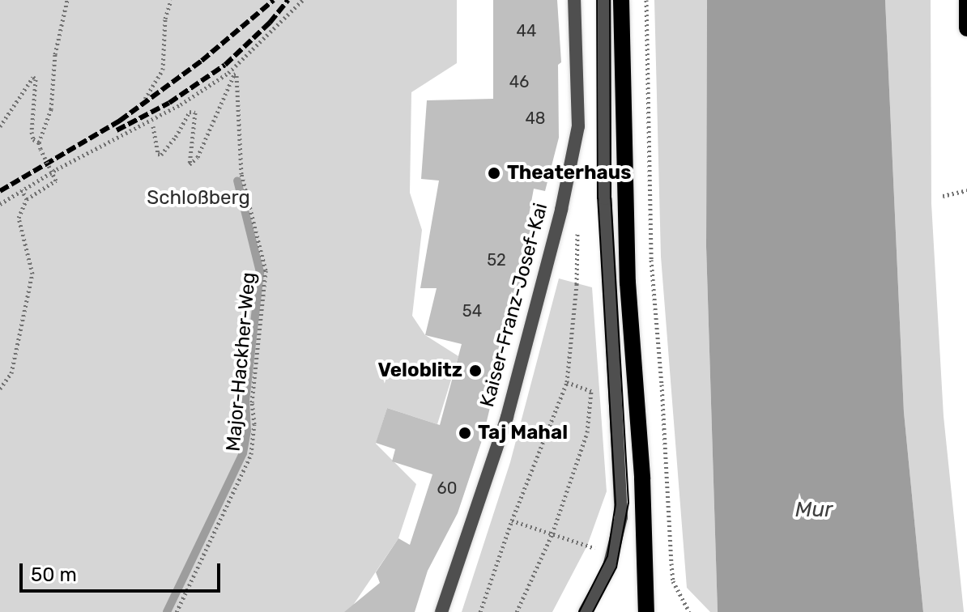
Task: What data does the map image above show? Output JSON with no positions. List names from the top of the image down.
{
  "streets": {
    "street": ["Kaiser-Franz-Josef-Kai"],
    "path": ["Major-Hackher-Weg"]
  },
  "water": ["Mur"],
  "parks": ["Schloßberg"],
  "places": ["Theaterhaus", "Veloblitz", "Taj Mahal"],
  "house_numbers": [
    "44",
    "46",
    "48",
    "52",
    "54",
    "60"
  ],
  "scale_bar": "50 m"
}
